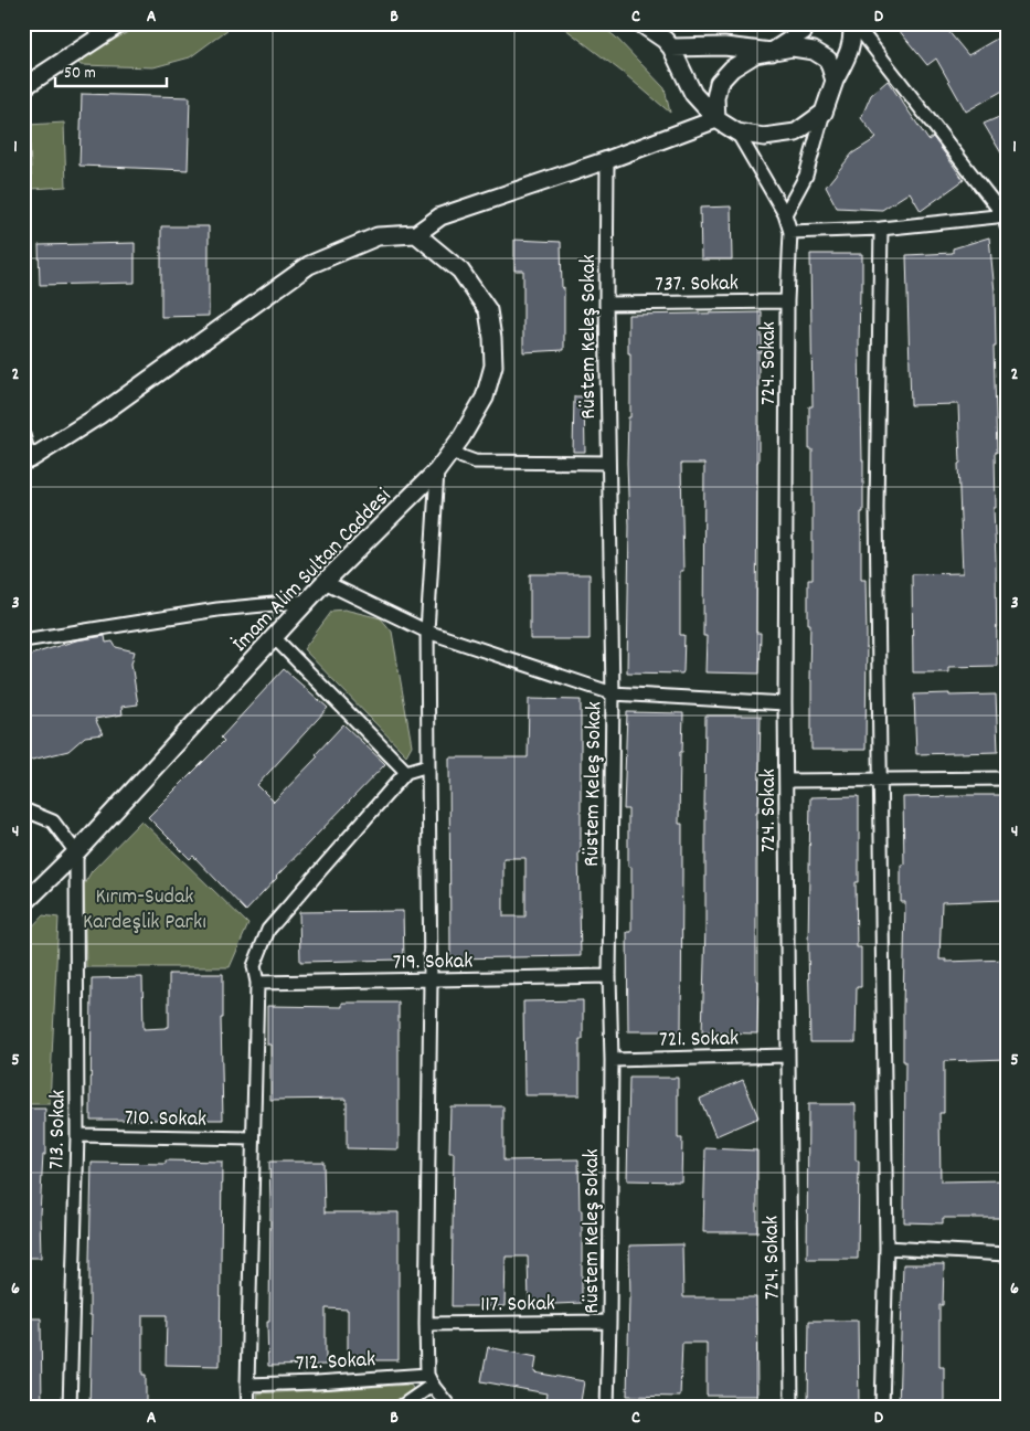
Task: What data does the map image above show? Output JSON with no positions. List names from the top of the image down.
{
  "streets": {
    "street": [
      "737. Sokak",
      "Rüstem Keleş Sokak",
      "724. Sokak",
      "İmam Alim Sultan Caddesi",
      "719. Sokak",
      "721. Sokak",
      "710. Sokak",
      "713. Sokak",
      "117. Sokak",
      "712. Sokak"
    ]
  },
  "crossings": [
    ["737. Sokak", "Rüstem Keleş Sokak"],
    ["737. Sokak", "724. Sokak"],
    ["Rüstem Keleş Sokak", "719. Sokak"],
    ["Rüstem Keleş Sokak", "721. Sokak"],
    ["Rüstem Keleş Sokak", "117. Sokak"],
    ["724. Sokak", "721. Sokak"],
    ["İmam Alim Sultan Caddesi", "713. Sokak"],
    ["710. Sokak", "713. Sokak"]
  ],
  "parks": ["Kırım-Sudak Kardeşlik Parkı"],
  "scale_bar": "50 m",
  "grid": {
    "columns": [
      "A",
      "B",
      "C",
      "D"
    ],
    "rows": [
      "1",
      "2",
      "3",
      "4",
      "5",
      "6"
    ]
  }
}
